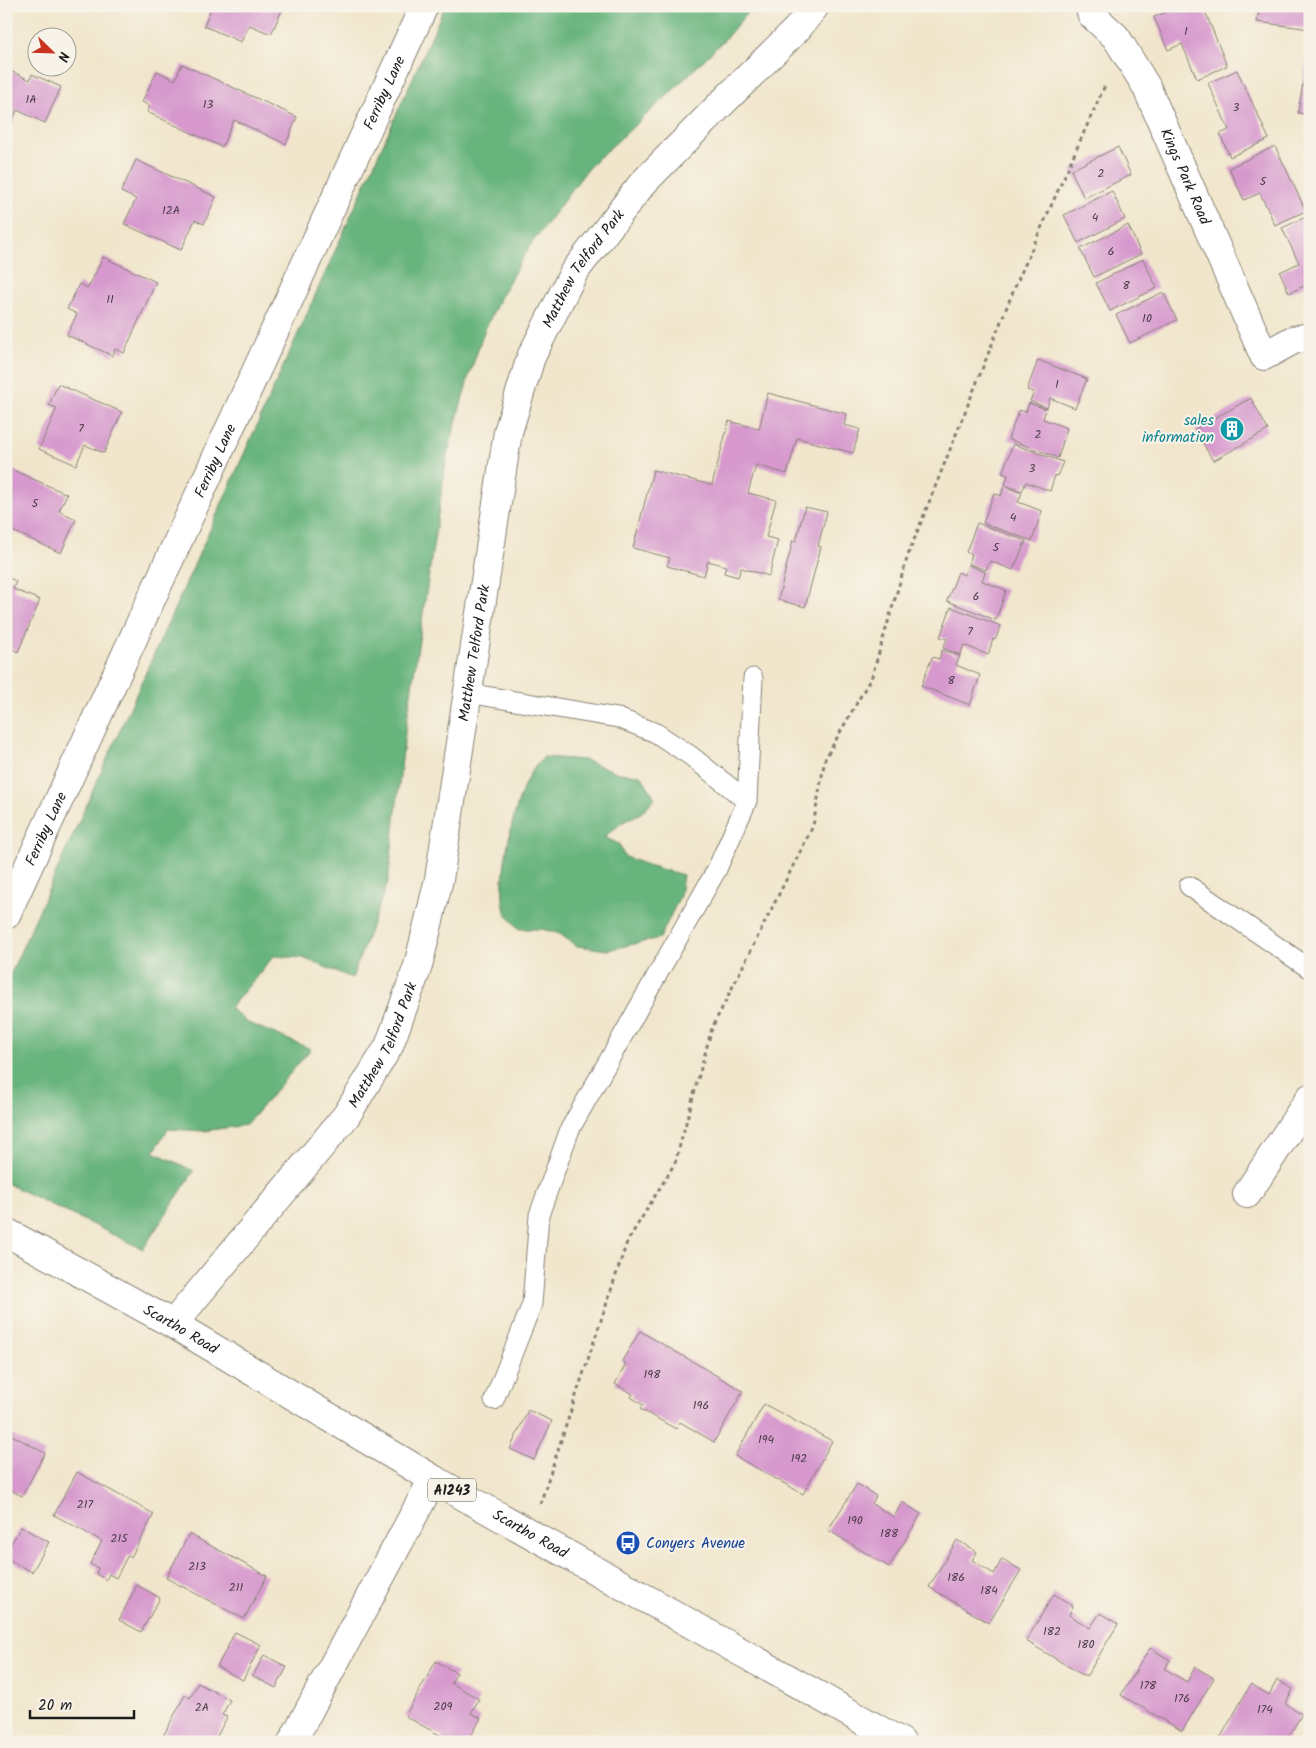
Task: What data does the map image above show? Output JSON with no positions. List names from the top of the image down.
{
  "streets": {
    "street": [
      "Ferriby Lane",
      "Kings Park Road",
      "Matthew Telford Park",
      "Scartho Road",
      "A1243"
    ]
  },
  "crossings": [
    ["Matthew Telford Park", "Scartho Road"]
  ],
  "places": {
    "building": ["sales information"],
    "bus stop": ["Conyers Avenue"]
  },
  "house_numbers": [
    "1",
    "1A",
    "13",
    "3",
    "2",
    "5",
    "12A",
    "4",
    "6",
    "8",
    "11",
    "10",
    "1",
    "7",
    "2",
    "3",
    "5",
    "4",
    "5",
    "6",
    "7",
    "8",
    "198",
    "196",
    "194",
    "192",
    "217",
    "190",
    "188",
    "215",
    "213",
    "186",
    "211",
    "184",
    "182",
    "180",
    "178",
    "176",
    "209",
    "2A",
    "174"
  ],
  "scale_bar": "20 m",
  "north": "bottom right"
}
